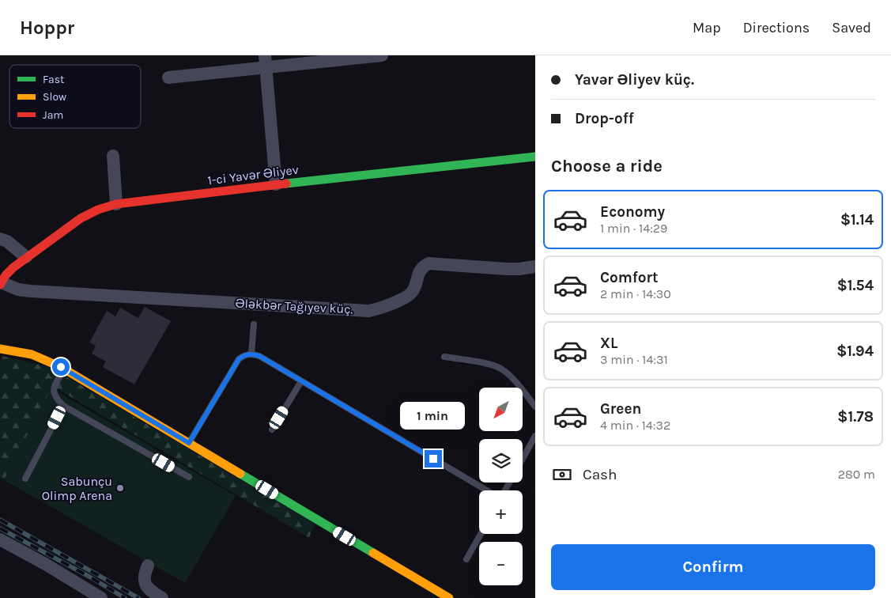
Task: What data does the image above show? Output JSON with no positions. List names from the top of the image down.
{
  "streets": {
    "street": ["1-ci Yavər Əliyev", "Ələkbər Tağıyev küç."]
  },
  "crossings": [
    ["1-ci Yavər Əliyev", "Ələkbər Tağıyev küç."]
  ],
  "places": ["Sabunçu Olimp Arena"],
  "legend": ["Fast", "Slow", "Jam"],
  "north": "bottom left",
  "page": {
    "header": "Hoppr",
    "nav": ["Map", "Directions", "Saved"],
    "banner": ["Yavər Əliyev küç.", "Drop-off"],
    "heading": "Choose a ride",
    "list": [
      {
        "name": "Economy",
        "note": "1 min · 14:29",
        "value": "$1.14"
      },
      {
        "name": "Comfort",
        "note": "2 min · 14:30",
        "value": "$1.54"
      },
      {
        "name": "XL",
        "note": "3 min · 14:31",
        "value": "$1.94"
      },
      {
        "name": "Green",
        "note": "4 min · 14:32",
        "value": "$1.78"
      }
    ],
    "map_buttons": ["+", "−"],
    "bubble": "1 min",
    "pay": ["Cash", "280 m"],
    "buttons": "Confirm"
  }
}
